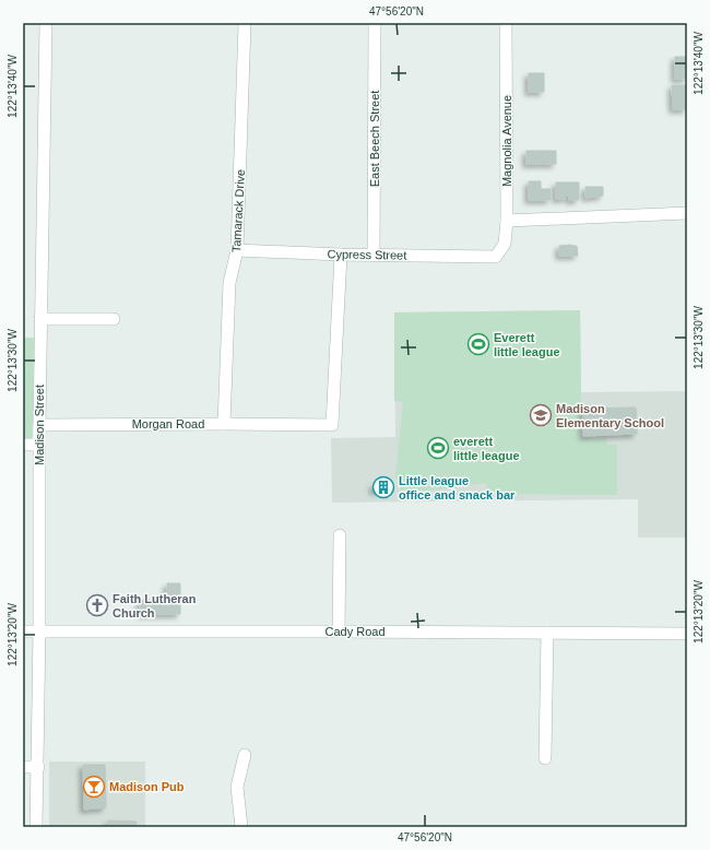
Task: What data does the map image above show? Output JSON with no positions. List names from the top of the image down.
{
  "streets": {
    "street": [
      "East Beech Street",
      "Magnolia Avenue",
      "Tamarack Drive",
      "Cypress Street",
      "Morgan Road",
      "Madison Street",
      "Cady Road"
    ]
  },
  "crossings": [
    ["East Beech Street", "Cypress Street"],
    ["Magnolia Avenue", "Cypress Street"],
    ["Tamarack Drive", "Cypress Street"],
    ["Tamarack Drive", "Morgan Road"],
    ["Cypress Street", "Morgan Road"],
    ["Morgan Road", "Madison Street"],
    ["Madison Street", "Cady Road"]
  ],
  "places": {
    "sports": ["Everett little league", "everett little league"],
    "school or university": ["Madison Elementary School"],
    "building": ["Little league office and snack bar"],
    "church": ["Faith Lutheran Church"],
    "bar": ["Madison Pub"]
  },
  "coordinates": [
    "47°56'20\"N",
    "122°13'40\"W",
    "122°13'30\"W",
    "122°13'20\"W"
  ]
}
